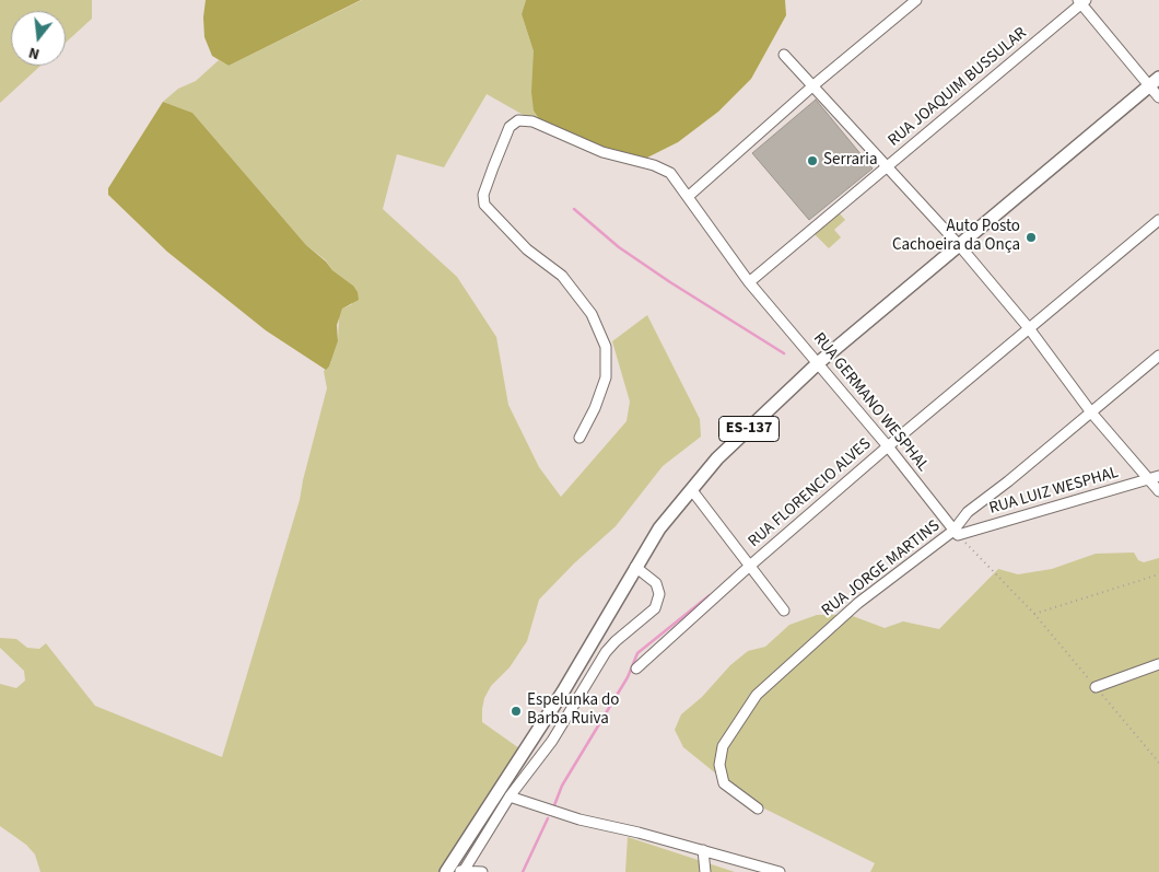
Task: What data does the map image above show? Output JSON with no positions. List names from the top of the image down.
{
  "streets": {
    "main road": ["ES-137"],
    "street": [
      "RUA JOAQUIM BUSSULAR",
      "RUA GERMANO WESPHAL",
      "RUA LUIZ WESPHAL",
      "RUA FLORENCIO ALVES",
      "RUA JORGE MARTINS"
    ]
  },
  "crossings": [
    ["RUA JOAQUIM BUSSULAR", "RUA GERMANO WESPHAL"],
    ["RUA GERMANO WESPHAL", "ES-137"],
    ["RUA GERMANO WESPHAL", "RUA LUIZ WESPHAL"],
    ["RUA GERMANO WESPHAL", "RUA FLORENCIO ALVES"],
    ["RUA GERMANO WESPHAL", "RUA JORGE MARTINS"],
    ["RUA LUIZ WESPHAL", "RUA JORGE MARTINS"]
  ],
  "places": ["Serraria", "Auto Posto Cachoeira da Onça", "Espelunka do Barba Ruiva"],
  "north": "bottom"
}
